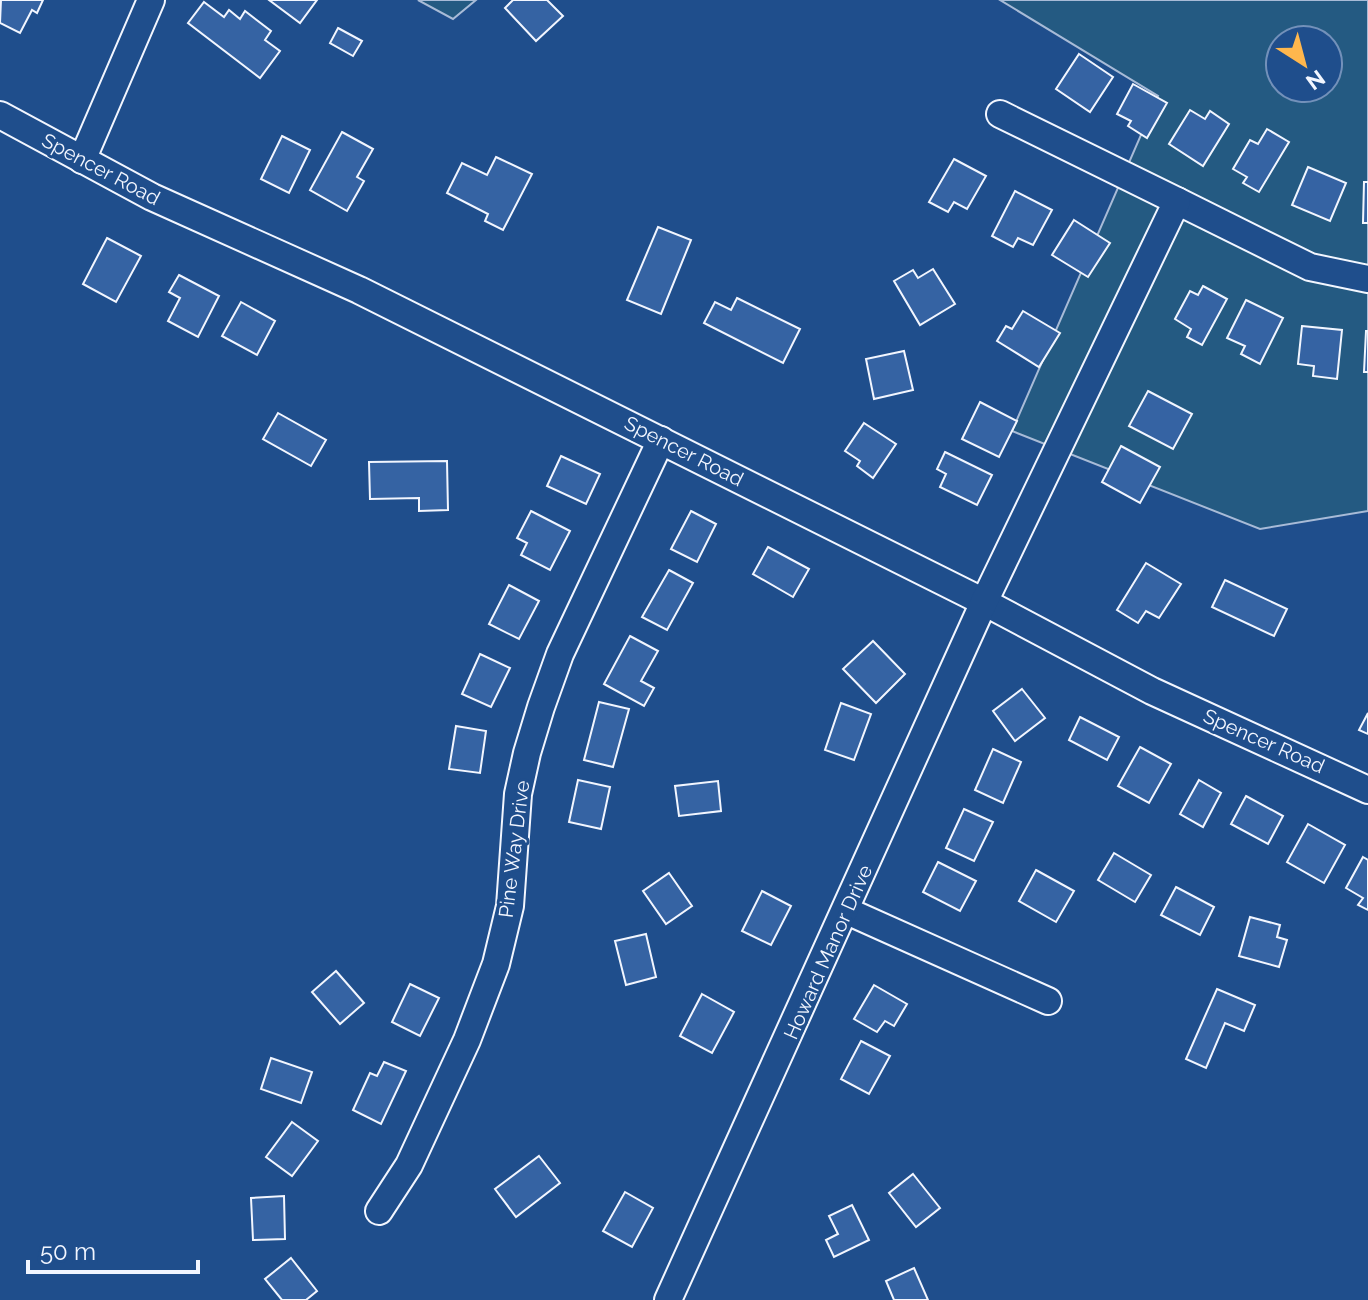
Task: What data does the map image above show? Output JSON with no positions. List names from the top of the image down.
{
  "streets": {
    "street": ["Spencer Road", "Pine Way Drive", "Howard Manor Drive"]
  },
  "crossings": [
    ["Spencer Road", "Pine Way Drive"],
    ["Spencer Road", "Howard Manor Drive"]
  ],
  "scale_bar": "50 m",
  "north": "bottom right"
}
